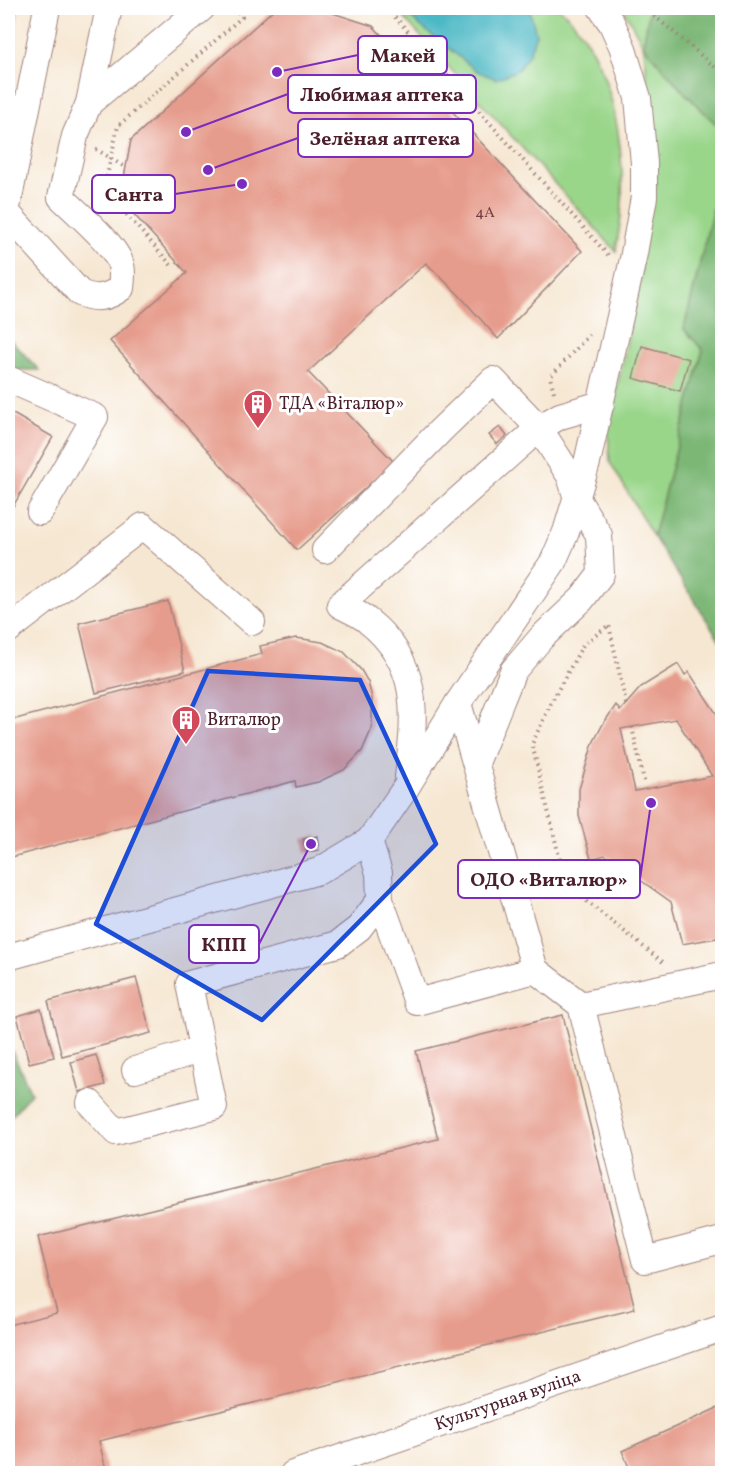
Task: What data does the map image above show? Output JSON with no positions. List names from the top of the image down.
{
  "streets": {
    "street": ["Культурная вуліца"]
  },
  "places": {
    "other": [
      "Макей",
      "Любимая аптека",
      "Зелёная аптека",
      "Санта",
      "ОДО «Виталюр»",
      "КПП"
    ],
    "building": ["ТДА «Віталюр»", "Виталюр"]
  },
  "house_numbers": ["4А"]
}
